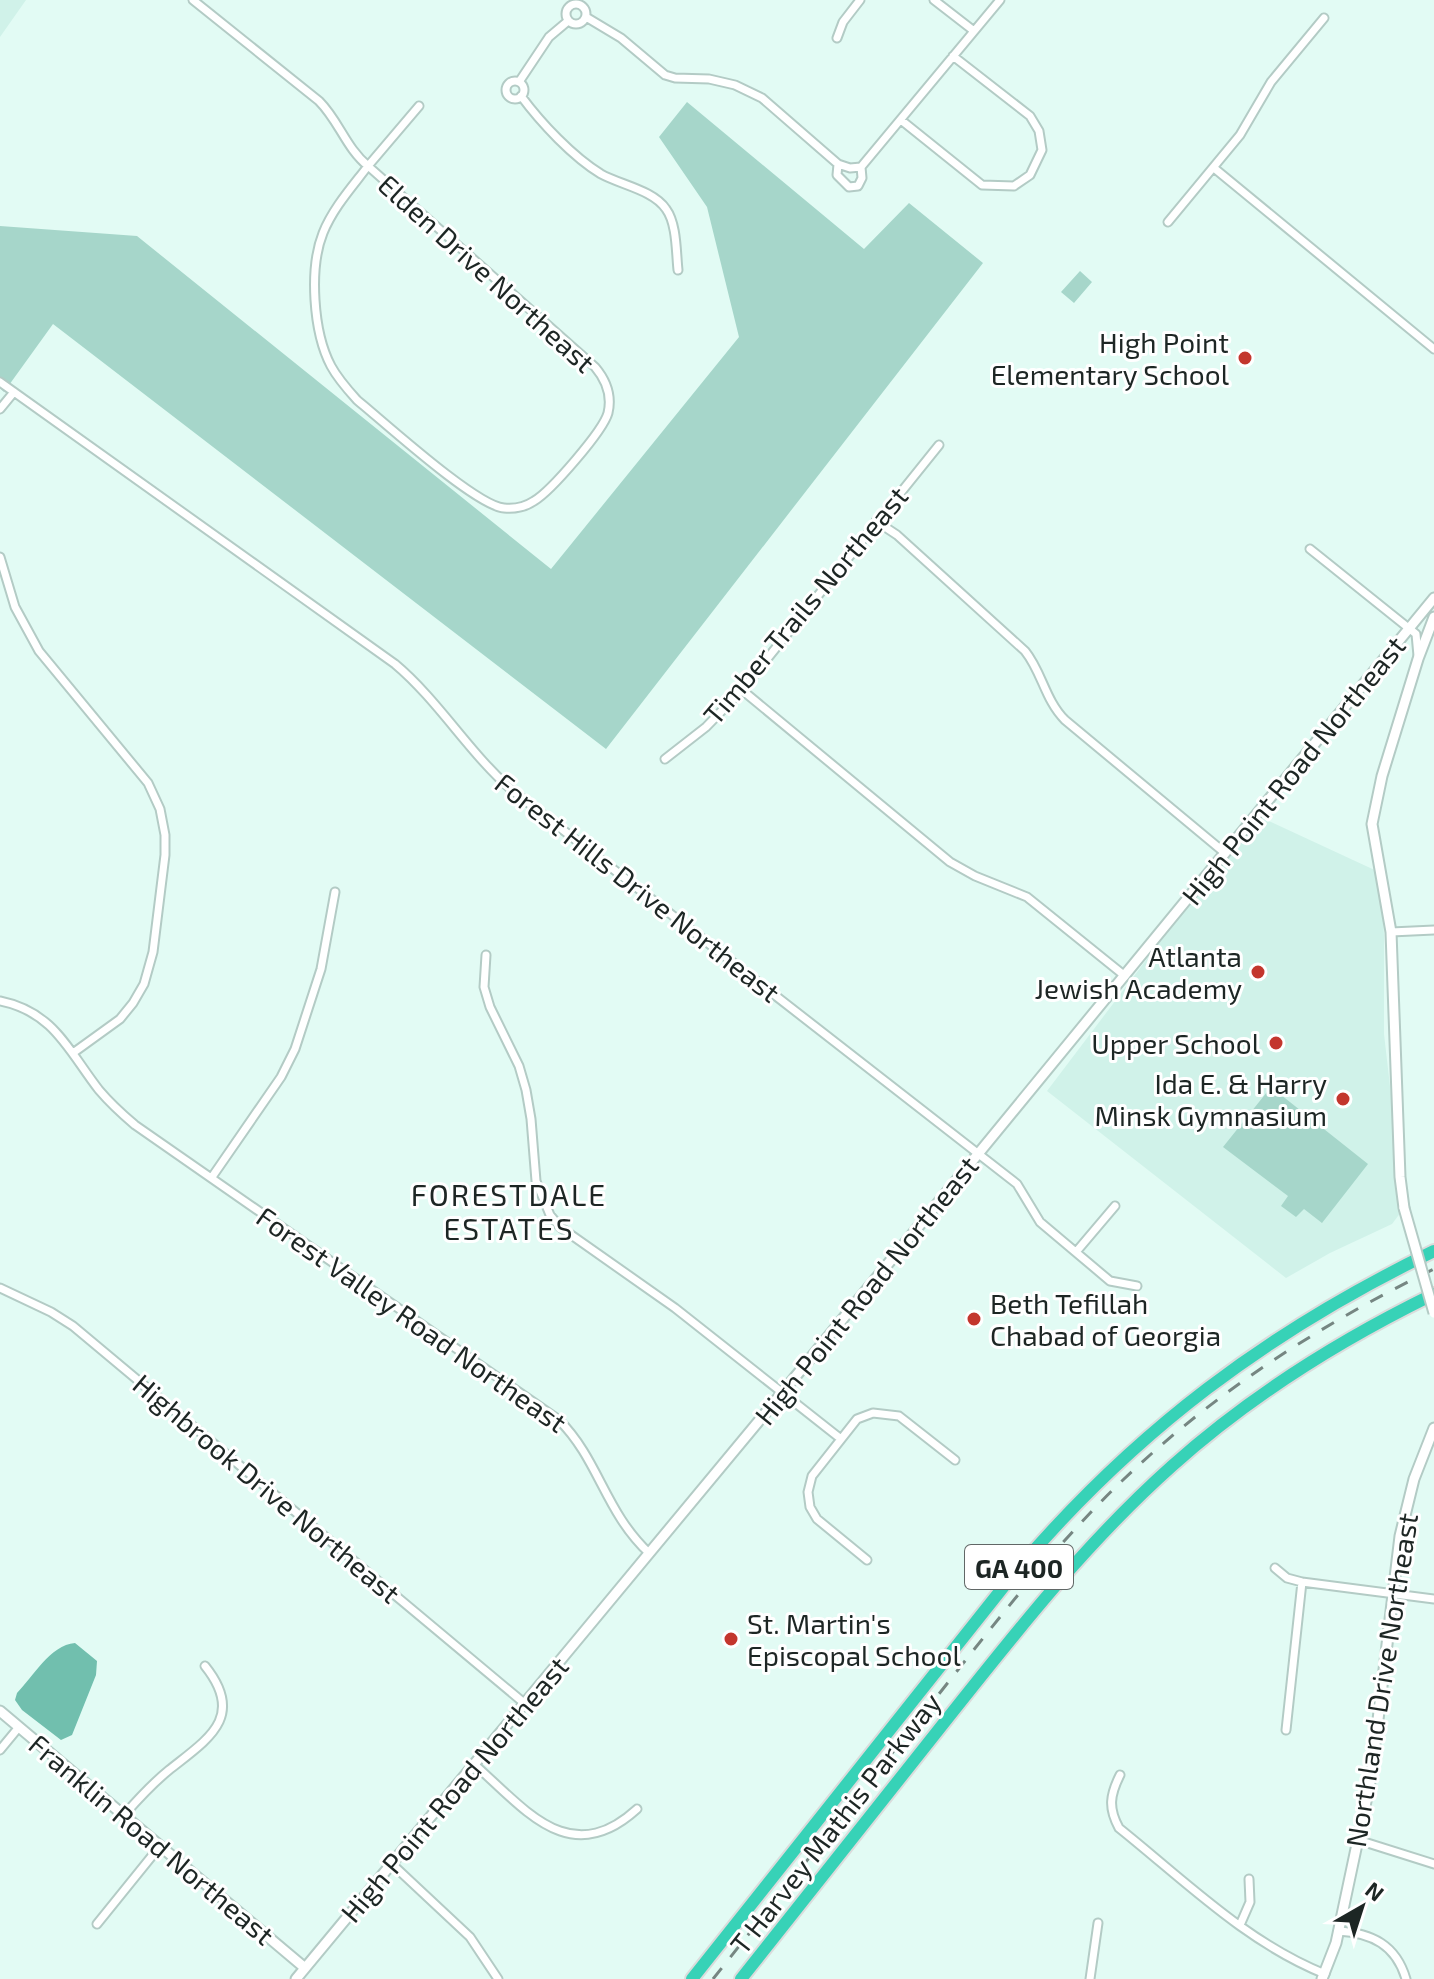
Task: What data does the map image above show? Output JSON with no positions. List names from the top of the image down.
{
  "streets": {
    "highway": ["GA 400", "T Harvey Mathis Parkway"],
    "street": [
      "Elden Drive Northeast",
      "Timber Trails Northeast",
      "High Point Road Northeast",
      "Forest Hills Drive Northeast",
      "Forest Valley Road Northeast",
      "Highbrook Drive Northeast",
      "Northland Drive Northeast",
      "Franklin Road Northeast"
    ]
  },
  "crossings": [
    ["High Point Road Northeast", "Forest Hills Drive Northeast"],
    ["High Point Road Northeast", "Forest Valley Road Northeast"],
    ["High Point Road Northeast", "Highbrook Drive Northeast"],
    ["High Point Road Northeast", "Franklin Road Northeast"]
  ],
  "districts": ["FORESTDALE ESTATES"],
  "places": [
    "High Point Elementary School",
    "Atlanta Jewish Academy",
    "Upper School",
    "Ida E. & Harry Minsk Gymnasium",
    "Beth Tefillah Chabad of Georgia",
    "St. Martin's Episcopal School"
  ],
  "north": "top right"
}
